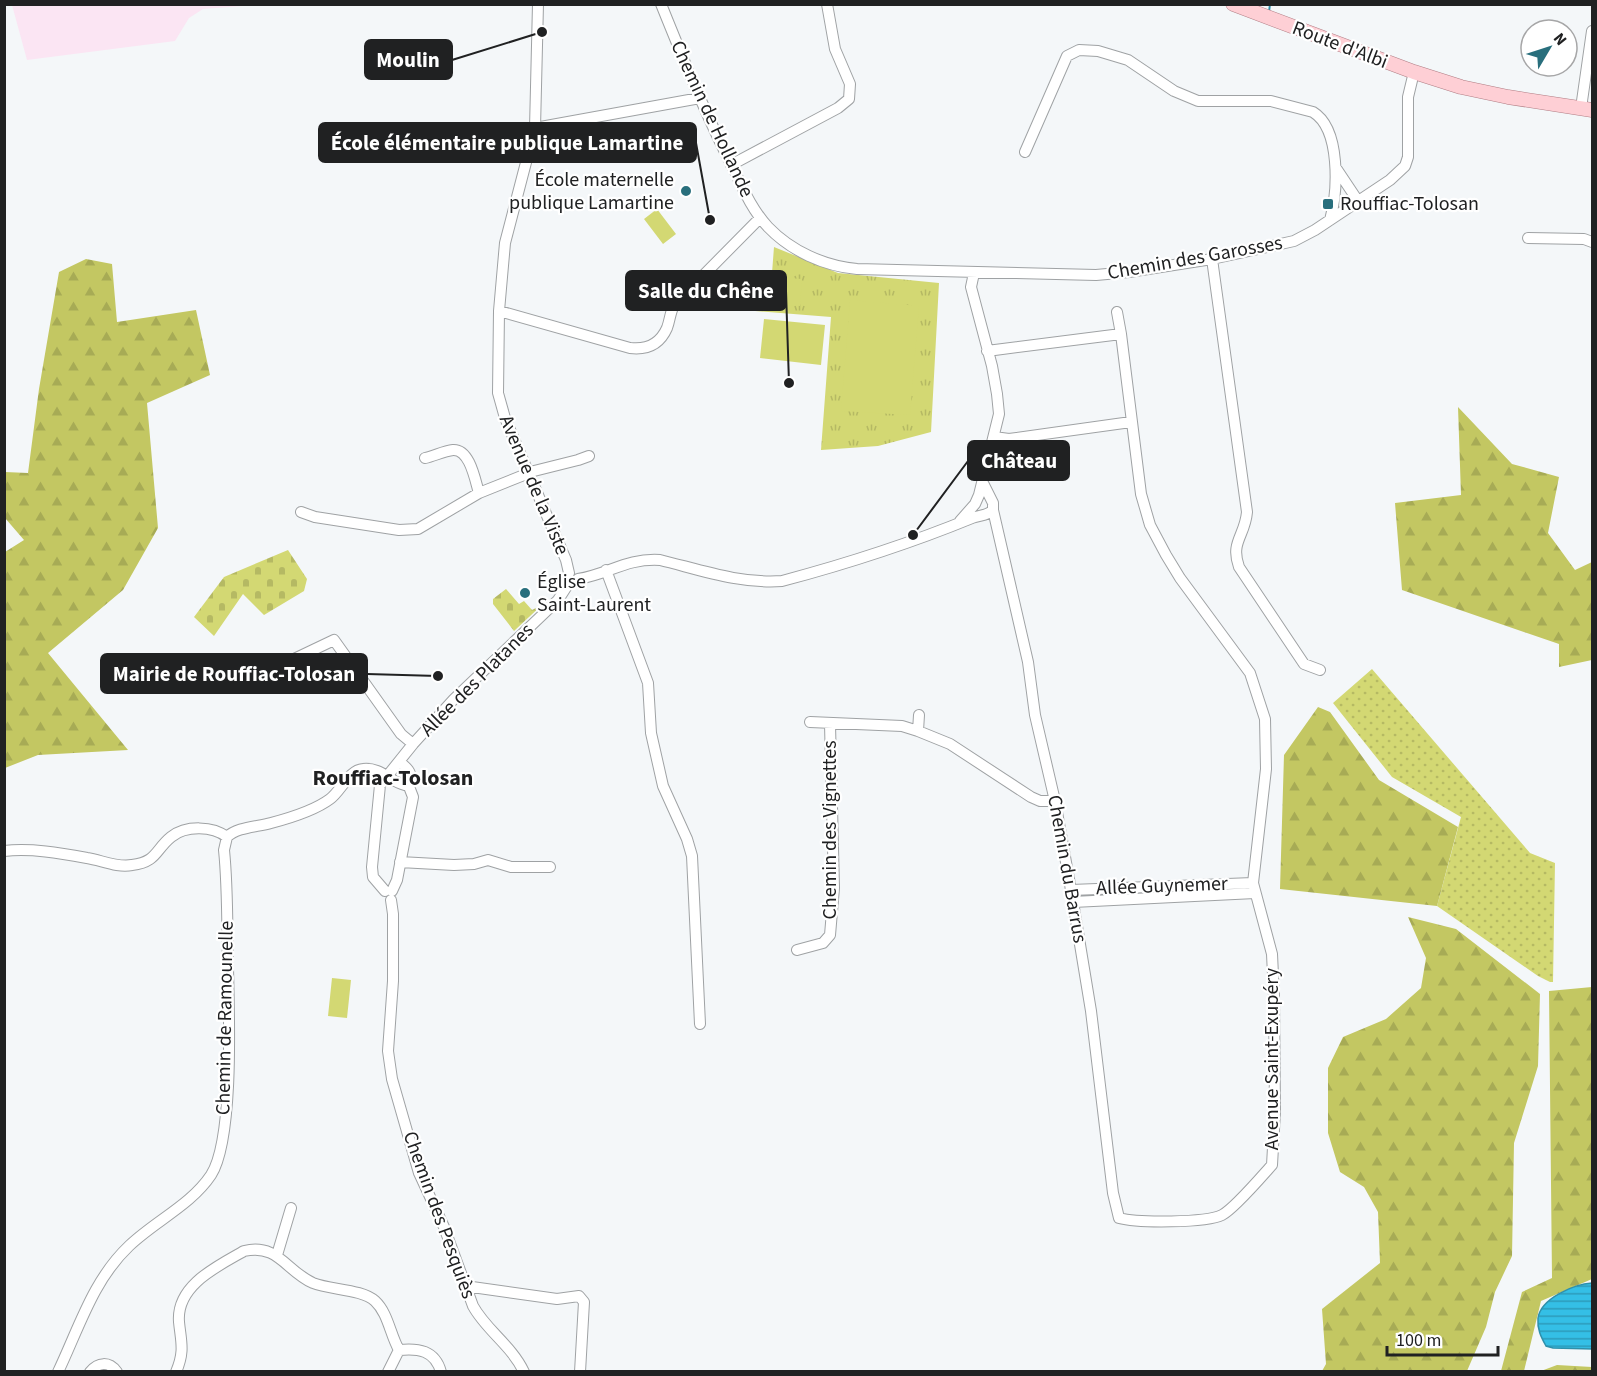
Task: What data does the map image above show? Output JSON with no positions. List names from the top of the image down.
{
  "streets": {
    "main road": ["Route d'Albi"],
    "street": [
      "Chemin de Hollande",
      "Chemin des Garosses",
      "Avenue de la Viste",
      "Allée des Platanes",
      "Chemin des Vignettes",
      "Chemin du Barrus",
      "Allée Guynemer",
      "Chemin de Ramounelle",
      "Avenue Saint-Exupéry",
      "Chemin des Pesquiès"
    ]
  },
  "crossings": [
    ["Route d'Albi", "Chemin des Garosses"],
    ["Chemin de Hollande", "Chemin des Garosses"],
    ["Avenue de la Viste", "Allée des Platanes"],
    ["Chemin du Barrus", "Allée Guynemer"],
    ["Chemin du Barrus", "Avenue Saint-Exupéry"],
    ["Allée Guynemer", "Avenue Saint-Exupéry"]
  ],
  "districts": ["Rouffiac-Tolosan"],
  "places": {
    "other": [
      "Moulin",
      "École maternelle publique Lamartine",
      "École élémentaire publique Lamartine",
      "Salle du Chêne",
      "Château",
      "Église Saint-Laurent",
      "Mairie de Rouffiac-Tolosan"
    ],
    "transit": ["Rouffiac-Tolosan"]
  },
  "scale_bar": "100 m",
  "north": "top right"
}
